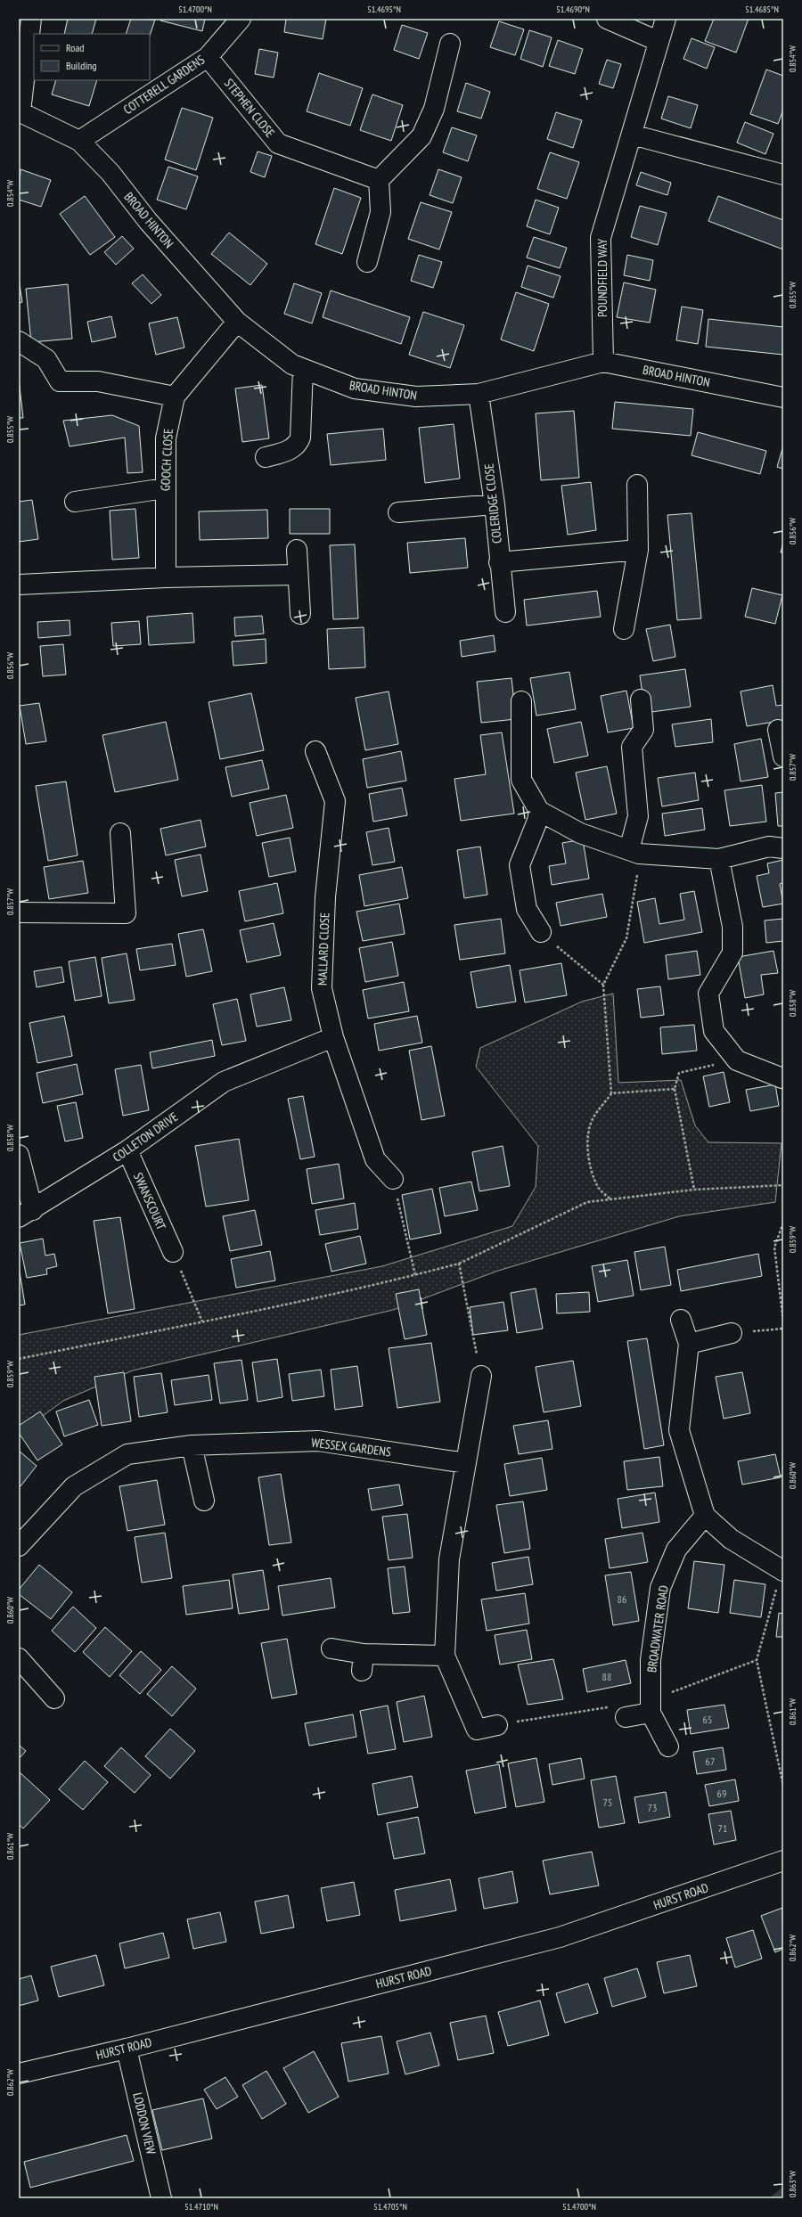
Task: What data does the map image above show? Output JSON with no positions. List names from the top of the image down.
{
  "streets": {
    "street": [
      "COTTERELL GARDENS",
      "STEPHEN CLOSE",
      "BROAD HINTON",
      "POUNDFIELD WAY",
      "GOOCH CLOSE",
      "COLERIDGE CLOSE",
      "MALLARD CLOSE",
      "COLLETON DRIVE",
      "SWANSCOURT",
      "WESSEX GARDENS",
      "BROADWATER ROAD",
      "HURST ROAD",
      "LODDON VIEW"
    ]
  },
  "crossings": [
    ["COTTERELL GARDENS", "STEPHEN CLOSE"],
    ["COTTERELL GARDENS", "BROAD HINTON"],
    ["BROAD HINTON", "POUNDFIELD WAY"],
    ["BROAD HINTON", "GOOCH CLOSE"],
    ["BROAD HINTON", "COLERIDGE CLOSE"],
    ["MALLARD CLOSE", "COLLETON DRIVE"],
    ["COLLETON DRIVE", "SWANSCOURT"],
    ["HURST ROAD", "LODDON VIEW"]
  ],
  "house_numbers": [
    "86",
    "88",
    "65",
    "67",
    "69",
    "75",
    "73",
    "71"
  ],
  "legend": ["Road", "Building"],
  "coordinates": [
    "51.4700°N",
    "51.4695°N",
    "51.4690°N",
    "51.4685°N",
    "0.854°W",
    "0.855°W",
    "0.856°W",
    "0.857°W",
    "0.858°W",
    "0.859°W",
    "0.860°W",
    "0.861°W",
    "0.862°W",
    "0.863°W",
    "51.4710°N",
    "51.4705°N"
  ]
}
